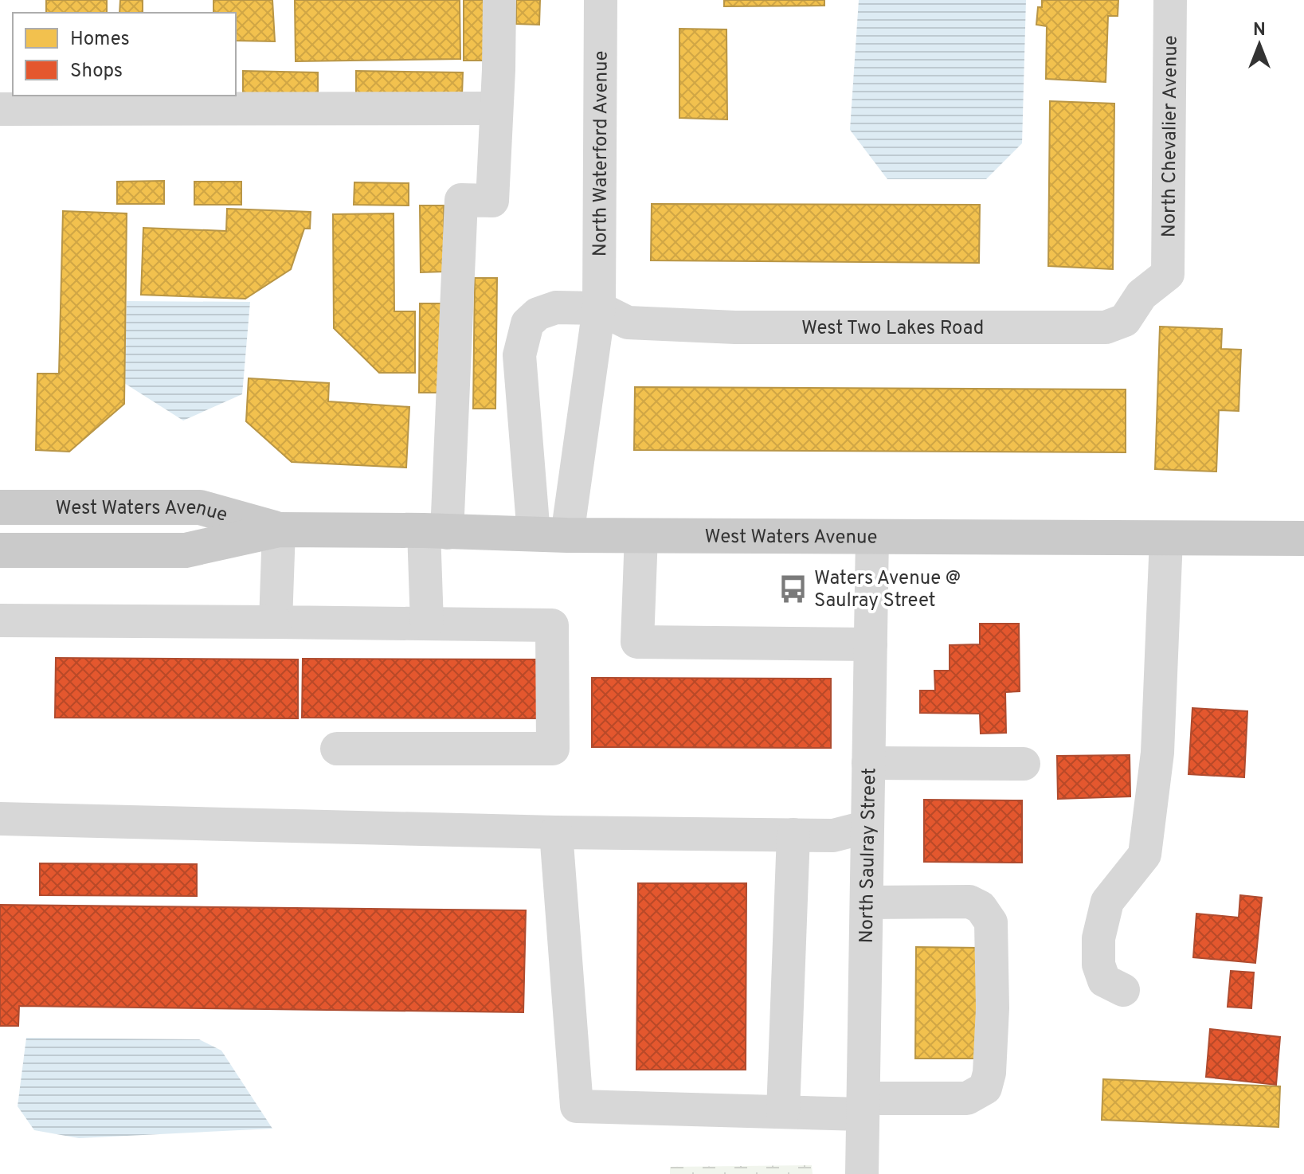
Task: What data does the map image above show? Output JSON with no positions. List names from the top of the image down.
{
  "streets": {
    "main road": ["West Waters Avenue"],
    "street": [
      "North Chevalier Avenue",
      "North Waterford Avenue",
      "West Two Lakes Road",
      "North Saulray Street"
    ]
  },
  "crossings": [
    ["North Chevalier Avenue", "West Two Lakes Road"],
    ["North Waterford Avenue", "West Two Lakes Road"],
    ["North Waterford Avenue", "West Waters Avenue"],
    ["West Waters Avenue", "North Saulray Street"]
  ],
  "places": {
    "bus stop": ["Waters Avenue @ Saulray Street"]
  },
  "legend": ["Homes", "Shops"],
  "north": "top"
}
